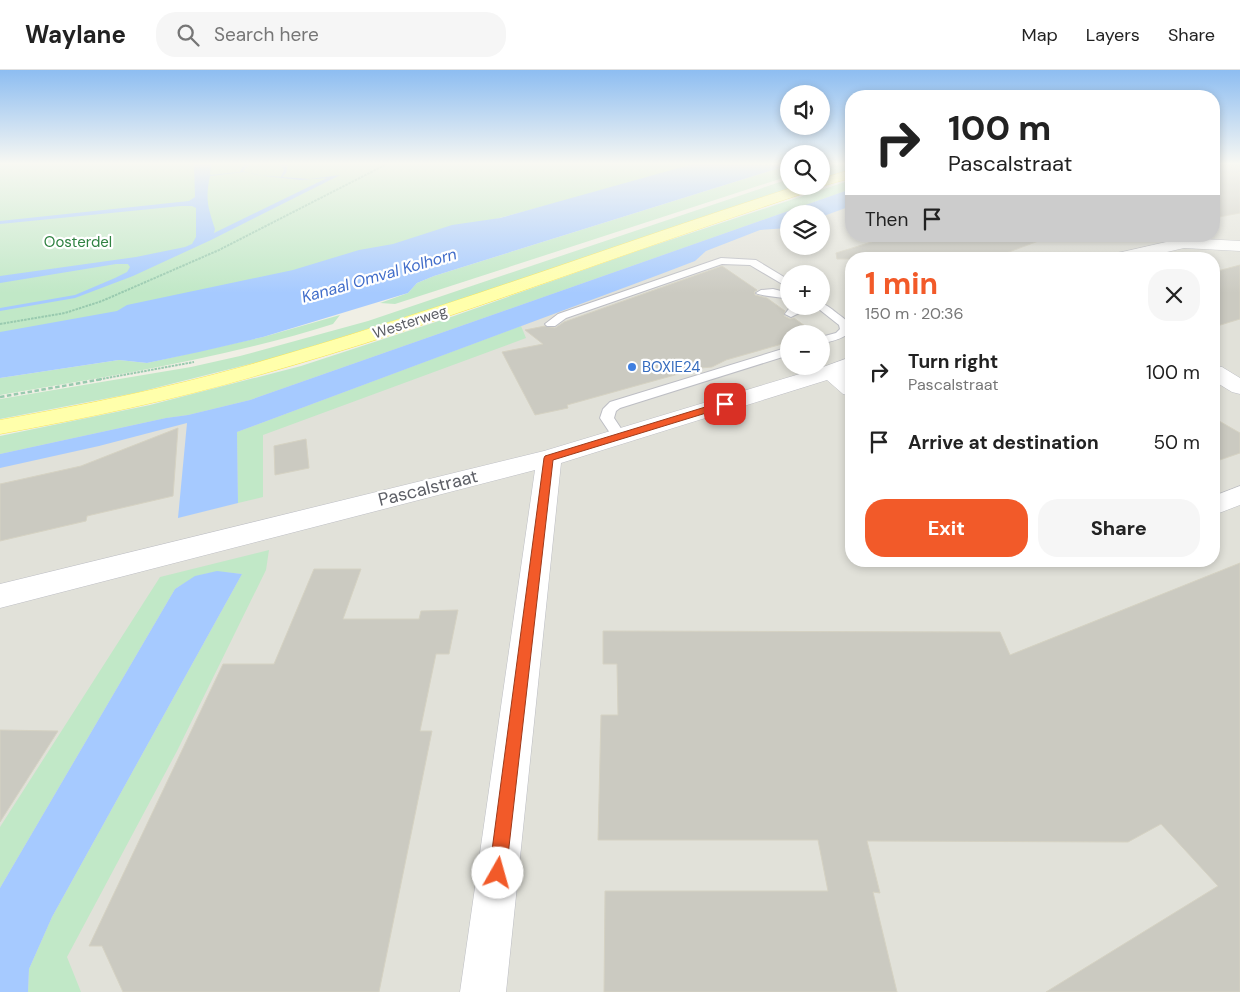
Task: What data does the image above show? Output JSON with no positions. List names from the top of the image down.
{
  "streets": {
    "main road": ["Westerweg"],
    "street": ["Pascalstraat"]
  },
  "water": ["Kanaal Omval Kolhorn"],
  "parks": ["Oosterdel"],
  "places": ["BOXIE24"],
  "page": {
    "header": "Waylane",
    "search": "Search here",
    "nav": ["Map", "Layers", "Share"],
    "map_buttons": ["+", "−"],
    "turn": ["100 m", "Pascalstraat"],
    "then": "Then",
    "heading": ["1 min", "150 m · 20:36"],
    "list": [
      {
        "name": "Turn right",
        "note": "Pascalstraat",
        "value": "100 m"
      },
      {
        "name": "Arrive at destination",
        "value": "50 m"
      }
    ],
    "buttons": ["Exit", "Share"]
  }
}
